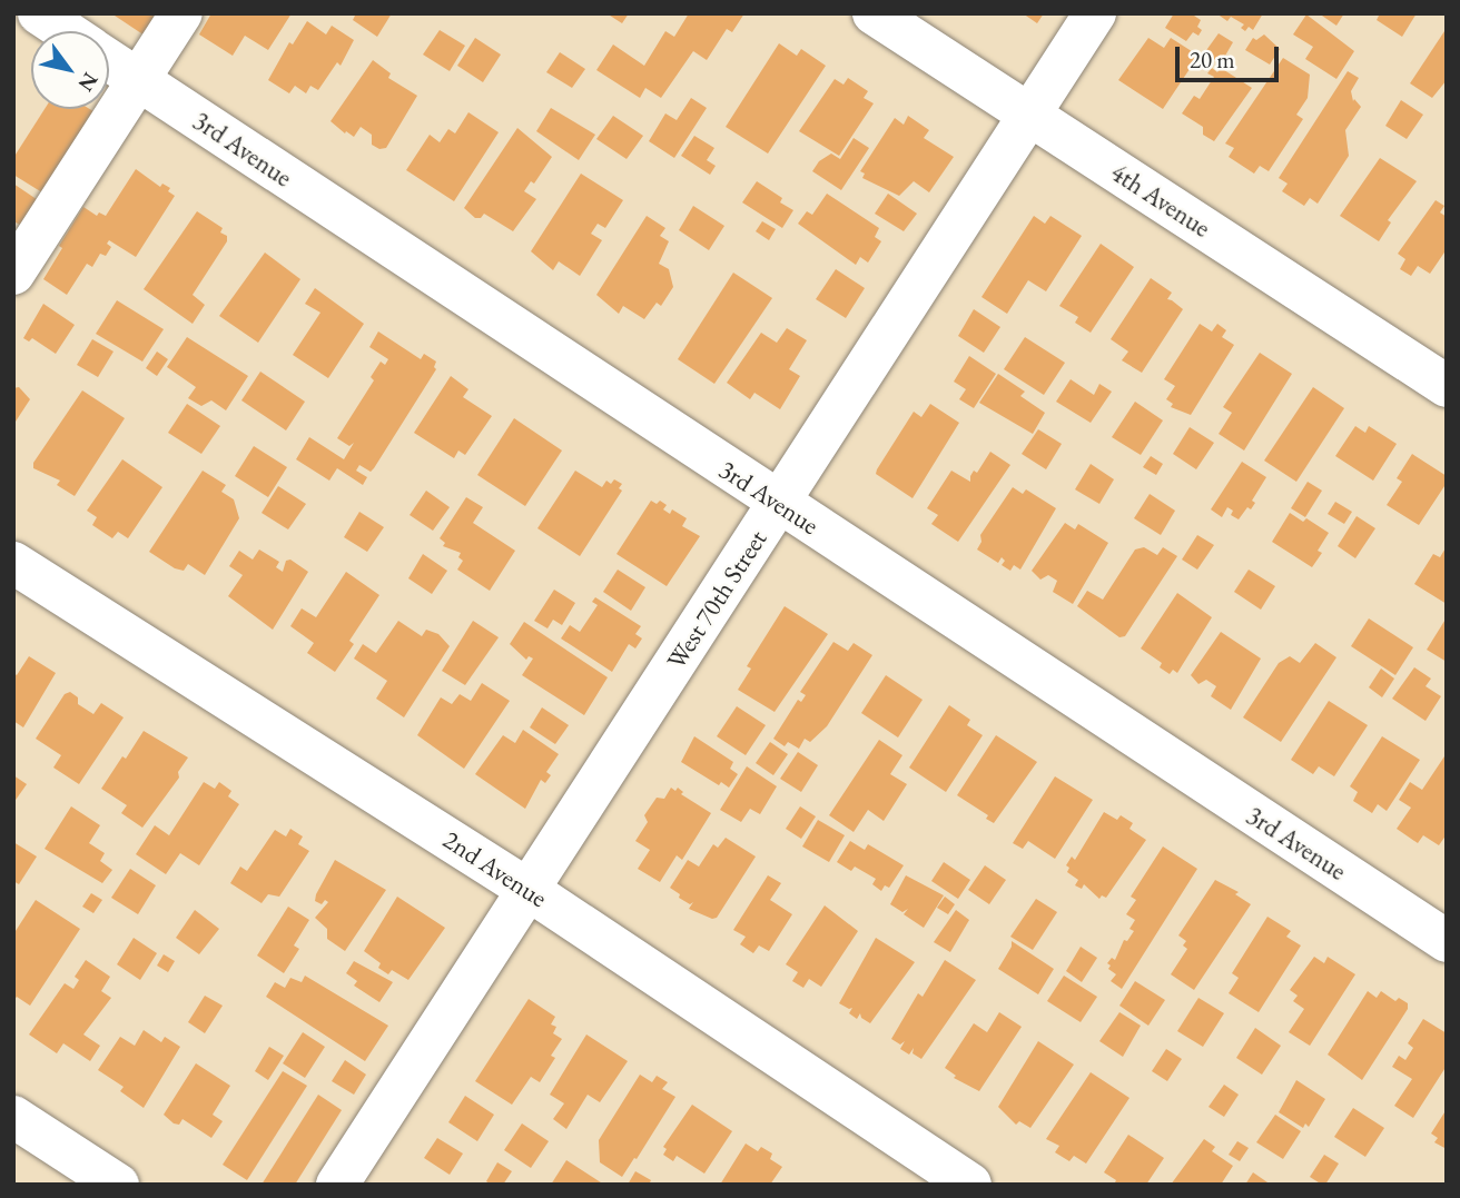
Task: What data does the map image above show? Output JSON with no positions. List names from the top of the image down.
{
  "streets": {
    "street": [
      "3rd Avenue",
      "4th Avenue",
      "West 70th Street",
      "2nd Avenue"
    ]
  },
  "crossings": [
    ["3rd Avenue", "West 70th Street"],
    ["4th Avenue", "West 70th Street"],
    ["West 70th Street", "2nd Avenue"]
  ],
  "scale_bar": "20 m",
  "north": "bottom right"
}
